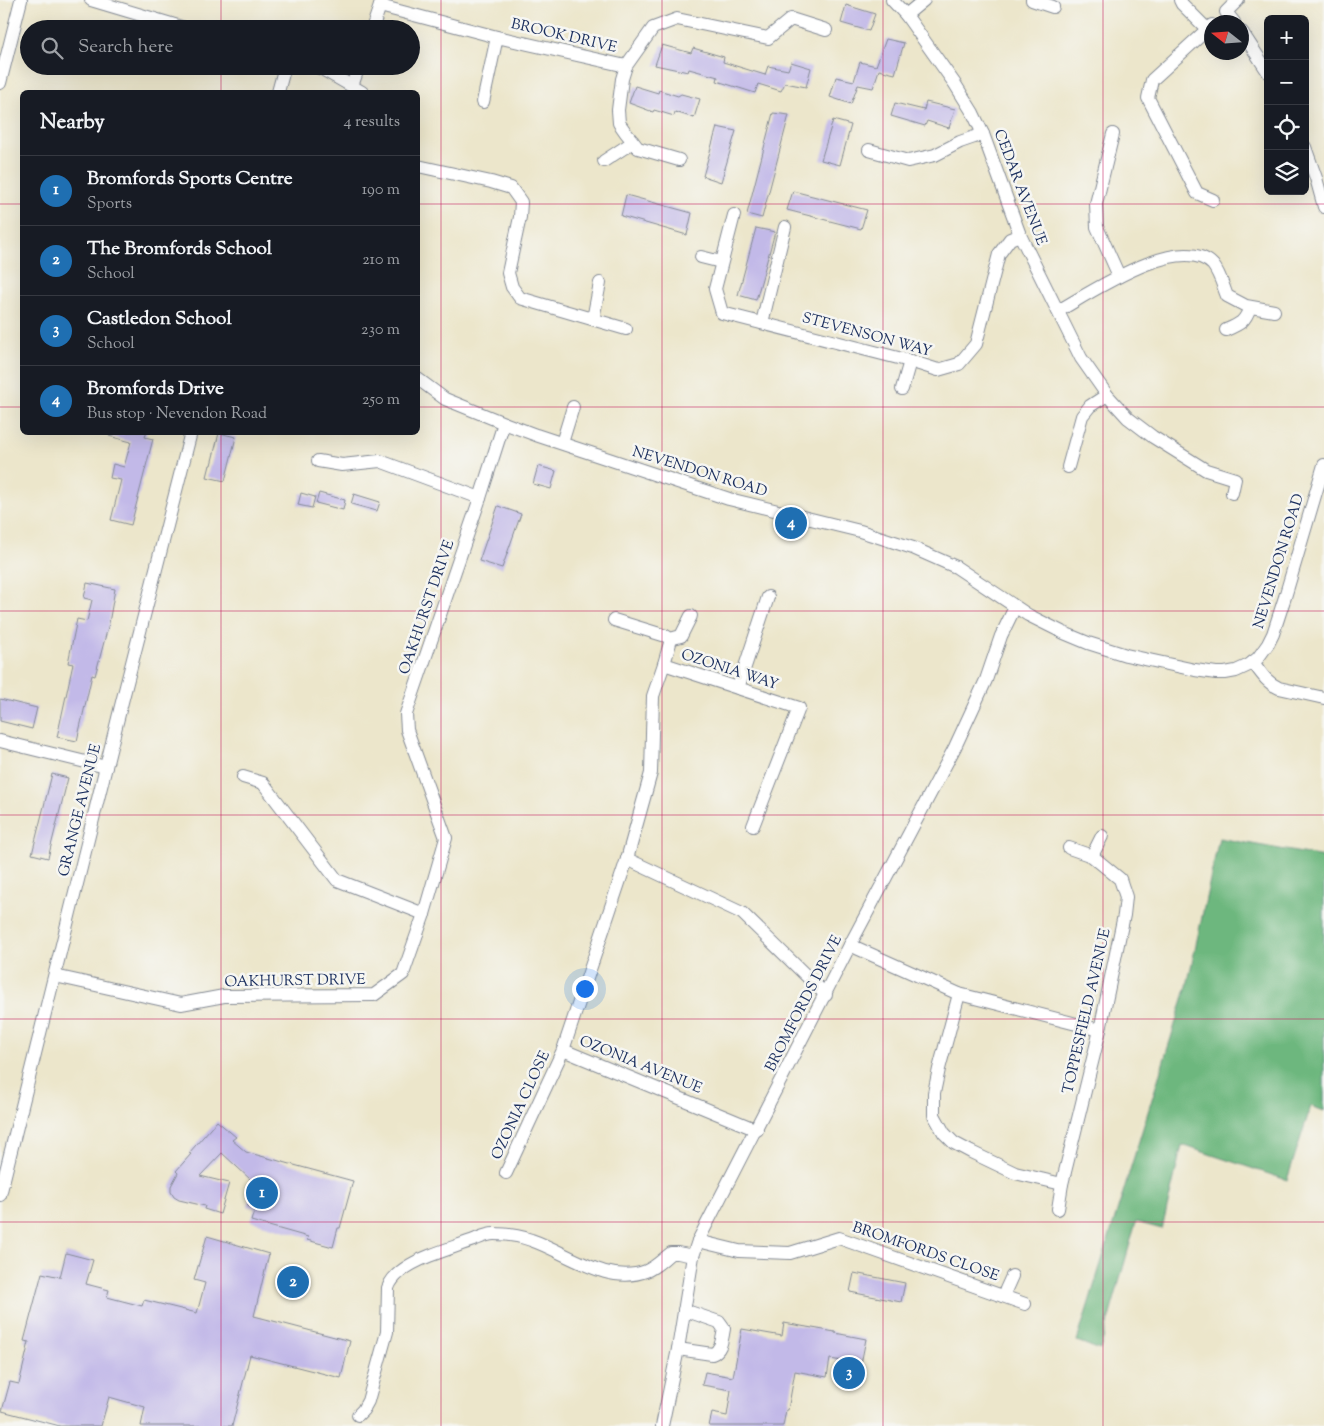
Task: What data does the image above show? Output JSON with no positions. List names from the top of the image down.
{
  "streets": {
    "street": [
      "BROOK DRIVE",
      "CEDAR AVENUE",
      "STEVENSON WAY",
      "NEVENDON ROAD",
      "OAKHURST DRIVE",
      "OZONIA WAY",
      "GRANGE AVENUE",
      "BROMFORDS DRIVE",
      "TOPPESFIELD AVENUE",
      "OZONIA AVENUE",
      "OZONIA CLOSE",
      "BROMFORDS CLOSE"
    ]
  },
  "crossings": [
    ["CEDAR AVENUE", "STEVENSON WAY"],
    ["NEVENDON ROAD", "OAKHURST DRIVE"],
    ["NEVENDON ROAD", "BROMFORDS DRIVE"],
    ["OAKHURST DRIVE", "GRANGE AVENUE"],
    ["OZONIA WAY", "OZONIA AVENUE"],
    ["BROMFORDS DRIVE", "OZONIA AVENUE"],
    ["BROMFORDS DRIVE", "BROMFORDS CLOSE"],
    ["OZONIA AVENUE", "OZONIA CLOSE"]
  ],
  "north": "left",
  "page": {
    "map_buttons": ["+", "−"],
    "search": "Search here",
    "heading": ["Nearby", "4 results"],
    "list": [
      {
        "mark": "1",
        "name": "Bromfords Sports Centre",
        "note": "Sports",
        "value": "190 m"
      },
      {
        "mark": "2",
        "name": "The Bromfords School",
        "note": "School",
        "value": "210 m"
      },
      {
        "mark": "3",
        "name": "Castledon School",
        "note": "School",
        "value": "230 m"
      },
      {
        "mark": "4",
        "name": "Bromfords Drive",
        "note": "Bus stop · Nevendon Road",
        "value": "250 m"
      }
    ],
    "pins": [
      "4",
      "1",
      "2",
      "3"
    ]
  }
}
